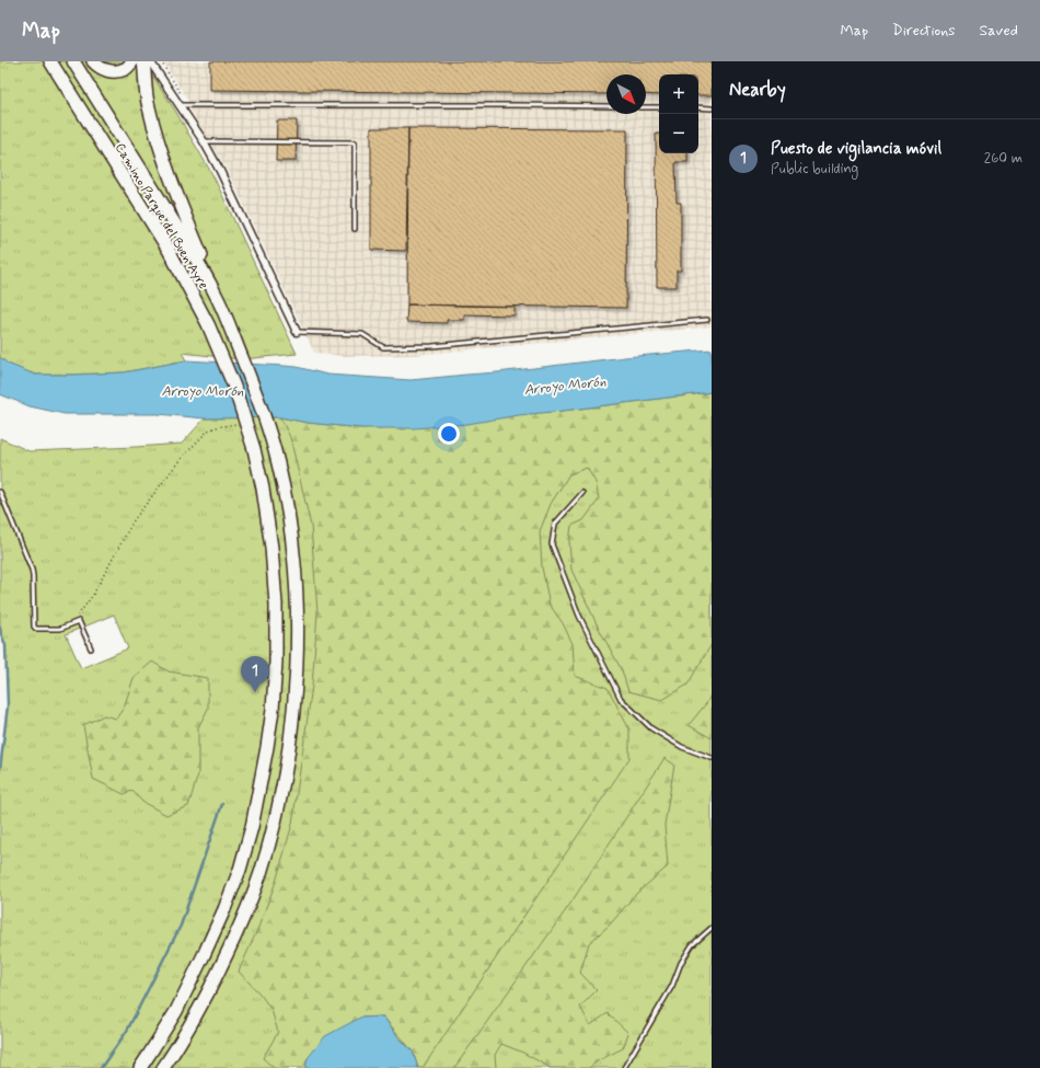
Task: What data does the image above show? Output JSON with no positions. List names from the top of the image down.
{
  "streets": {
    "highway": ["Camino Parque del Buen Ayre"]
  },
  "water": ["Arroyo Morón"],
  "north": "bottom right",
  "page": {
    "header": "Map",
    "nav": ["Map", "Directions", "Saved"],
    "heading": "Nearby",
    "map_buttons": ["+", "−"],
    "list": [
      {
        "mark": "1",
        "name": "Puesto de vigilancia móvil",
        "note": "Public building",
        "value": "260 m"
      }
    ],
    "pins": "1"
  }
}
